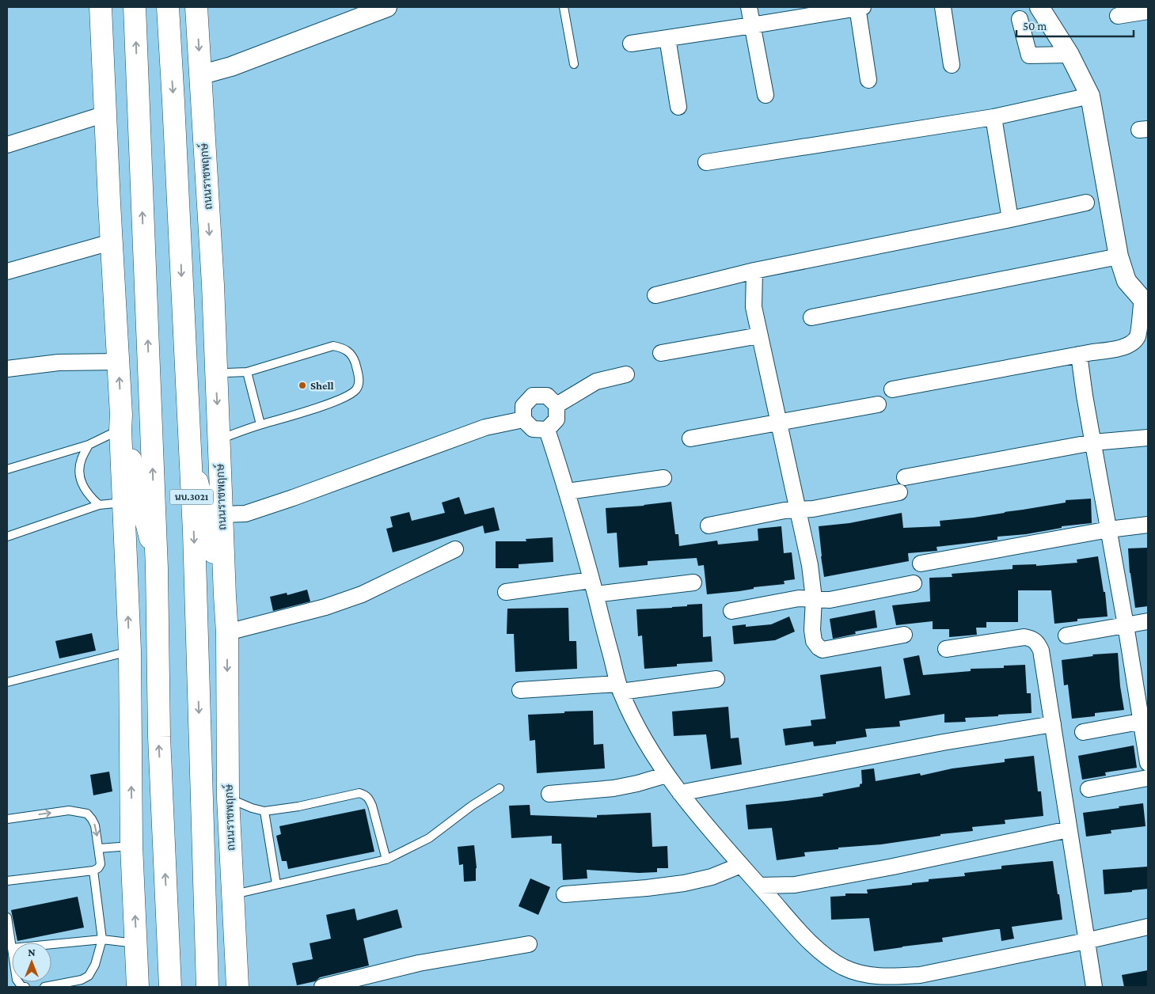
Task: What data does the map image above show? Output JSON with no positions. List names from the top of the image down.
{
  "streets": {
    "main road": ["ถนนราชพฤกษ์", "นบ.3021"]
  },
  "places": ["Shell"],
  "scale_bar": "50 m",
  "north": "top"
}
